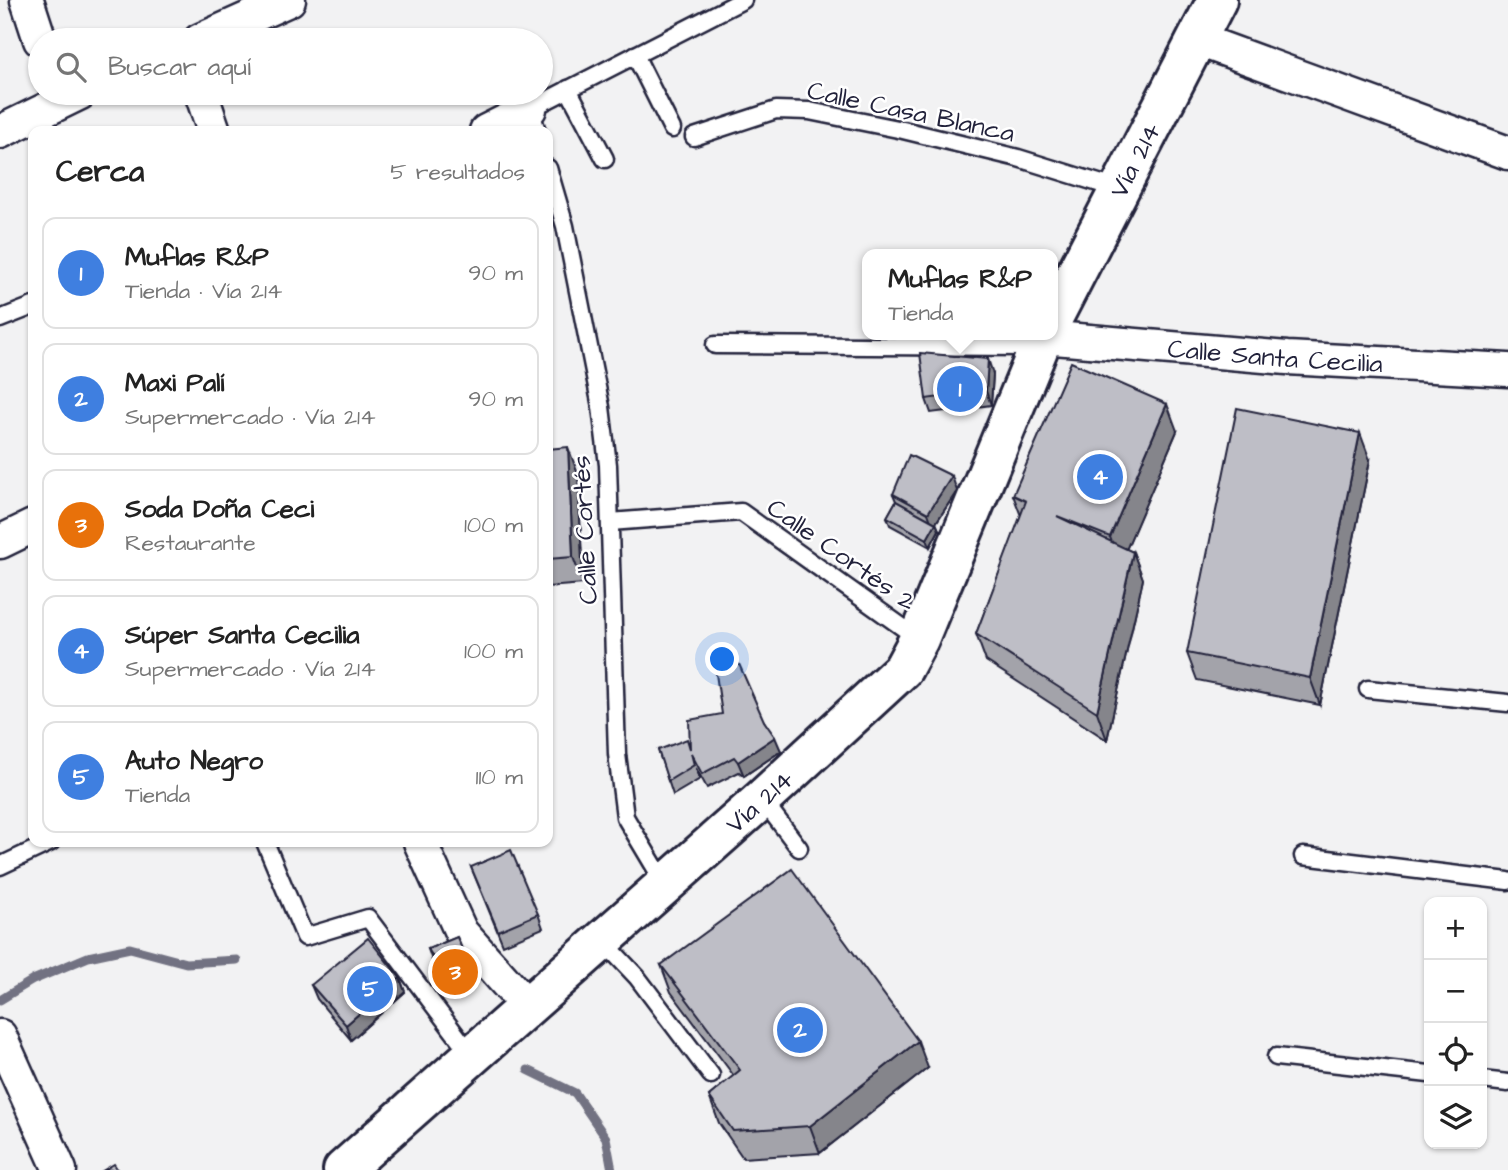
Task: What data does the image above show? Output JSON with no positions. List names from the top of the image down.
{
  "streets": {
    "main road": ["Vía 214"],
    "street": ["Calle Santa Cecilia"],
    "lane": ["Calle Casa Blanca", "Calle Cortés", "Calle Cortés 2"]
  },
  "crossings": [
    ["Calle Casa Blanca", "Vía 214"],
    ["Vía 214", "Calle Cortés"],
    ["Vía 214", "Calle Cortés 2"],
    ["Calle Cortés", "Calle Cortés 2"]
  ],
  "page": {
    "search": "Buscar aquí",
    "heading": ["Cerca", "5 resultados"],
    "list": [
      {
        "mark": "1",
        "name": "Muflas R&P",
        "note": "Tienda · Vía 214",
        "value": "90 m"
      },
      {
        "mark": "2",
        "name": "Maxi Palí",
        "note": "Supermercado · Vía 214",
        "value": "90 m"
      },
      {
        "mark": "3",
        "name": "Soda Doña Ceci",
        "note": "Restaurante",
        "value": "100 m"
      },
      {
        "mark": "4",
        "name": "Súper Santa Cecilia",
        "note": "Supermercado · Vía 214",
        "value": "100 m"
      },
      {
        "mark": "5",
        "name": "Auto Negro",
        "note": "Tienda",
        "value": "110 m"
      }
    ],
    "popup": ["Muflas R&P", "Tienda"],
    "pins": [
      "1",
      "4",
      "3",
      "5",
      "2"
    ],
    "map_buttons": ["+", "−"]
  }
}
